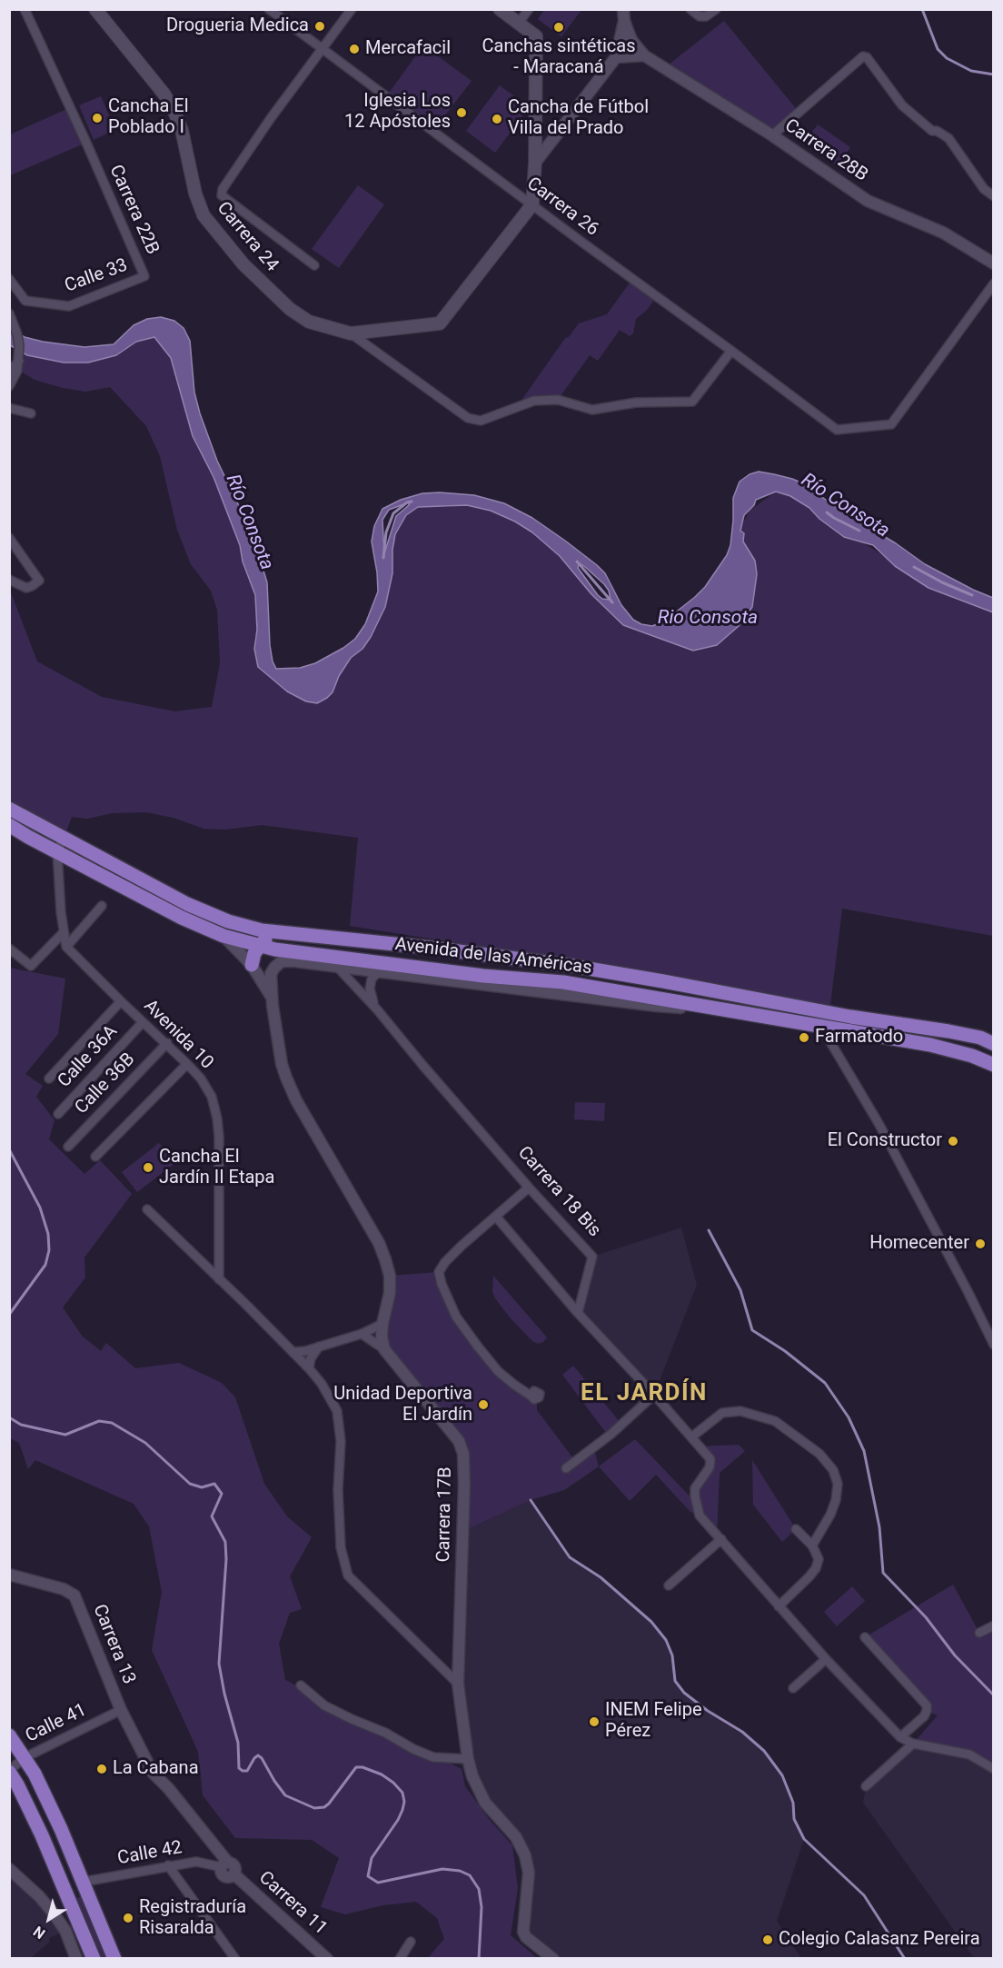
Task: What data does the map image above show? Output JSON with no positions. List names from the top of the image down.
{
  "streets": {
    "main road": ["Carrera 24", "Avenida de las Américas"],
    "street": [
      "Carrera 28B",
      "Carrera 26",
      "Carrera 22B",
      "Calle 33",
      "Avenida 10",
      "Calle 36A",
      "Calle 36B",
      "Carrera 18 Bis",
      "Carrera 17B",
      "Carrera 13",
      "Calle 41",
      "Calle 42",
      "Carrera 11"
    ]
  },
  "crossings": [
    ["Carrera 26", "Carrera 24"],
    ["Carrera 22B", "Calle 33"],
    ["Avenida de las Américas", "Carrera 18 Bis"],
    ["Avenida 10", "Calle 36A"],
    ["Avenida 10", "Calle 36B"],
    ["Carrera 13", "Calle 41"],
    ["Calle 42", "Carrera 11"]
  ],
  "districts": ["EL JARDÍN"],
  "water": ["Río Consota", "Rio Consota"],
  "places": [
    "Drogueria Medica",
    "Canchas sintéticas - Maracaná",
    "Mercafacil",
    "Iglesia Los 12 Apóstoles",
    "Cancha El Poblado I",
    "Cancha de Fútbol Villa del Prado",
    "Farmatodo",
    "El Constructor",
    "Cancha El Jardín II Etapa",
    "Homecenter",
    "Unidad Deportiva El Jardín",
    "INEM Felipe Pérez",
    "La Cabana",
    "Registraduría Risaralda",
    "Colegio Calasanz Pereira"
  ],
  "north": "bottom left"
}
